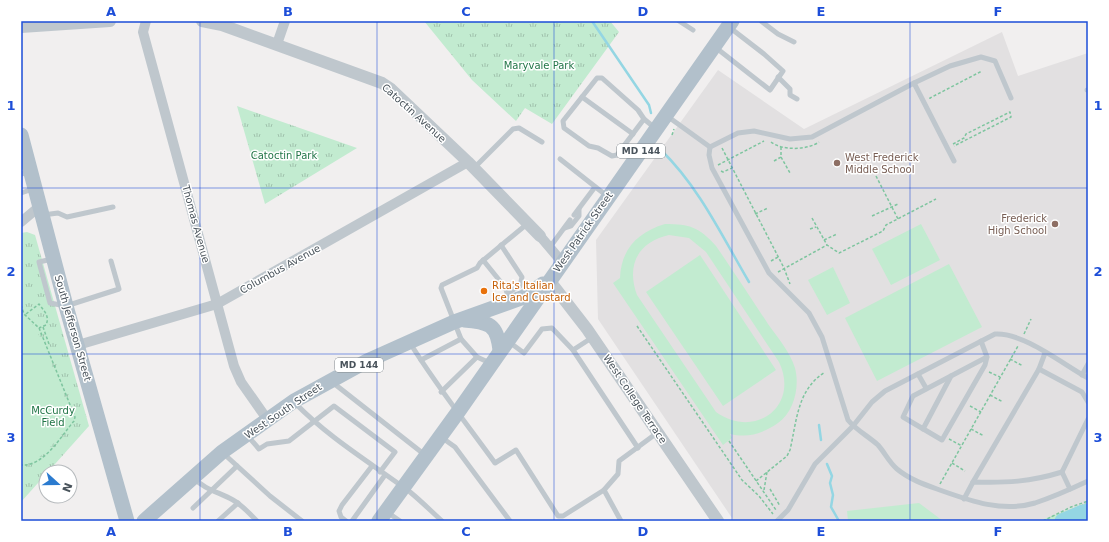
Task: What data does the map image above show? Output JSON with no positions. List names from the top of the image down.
{
  "streets": {
    "main road": [
      "MD 144",
      "West Patrick Street",
      "South Jefferson Street",
      "West South Street"
    ],
    "street": [
      "Catoctin Avenue",
      "Thomas Avenue",
      "Columbus Avenue",
      "West College Terrace"
    ]
  },
  "crossings": [
    ["Catoctin Avenue", "West Patrick Street"],
    ["Catoctin Avenue", "Columbus Avenue"],
    ["Thomas Avenue", "Columbus Avenue"],
    ["Thomas Avenue", "West South Street"],
    ["West Patrick Street", "West College Terrace"],
    ["West Patrick Street", "West South Street"],
    ["Columbus Avenue", "South Jefferson Street"],
    ["West College Terrace", "West South Street"]
  ],
  "parks": ["Maryvale Park", "Catoctin Park", "McCurdy Field"],
  "places": ["West Frederick Middle School", "Frederick High School", "Rita's Italian Ice and Custard"],
  "north": "right",
  "grid": {
    "columns": [
      "A",
      "B",
      "C",
      "D",
      "E",
      "F"
    ],
    "rows": ["1", "2", "3"]
  }
}
